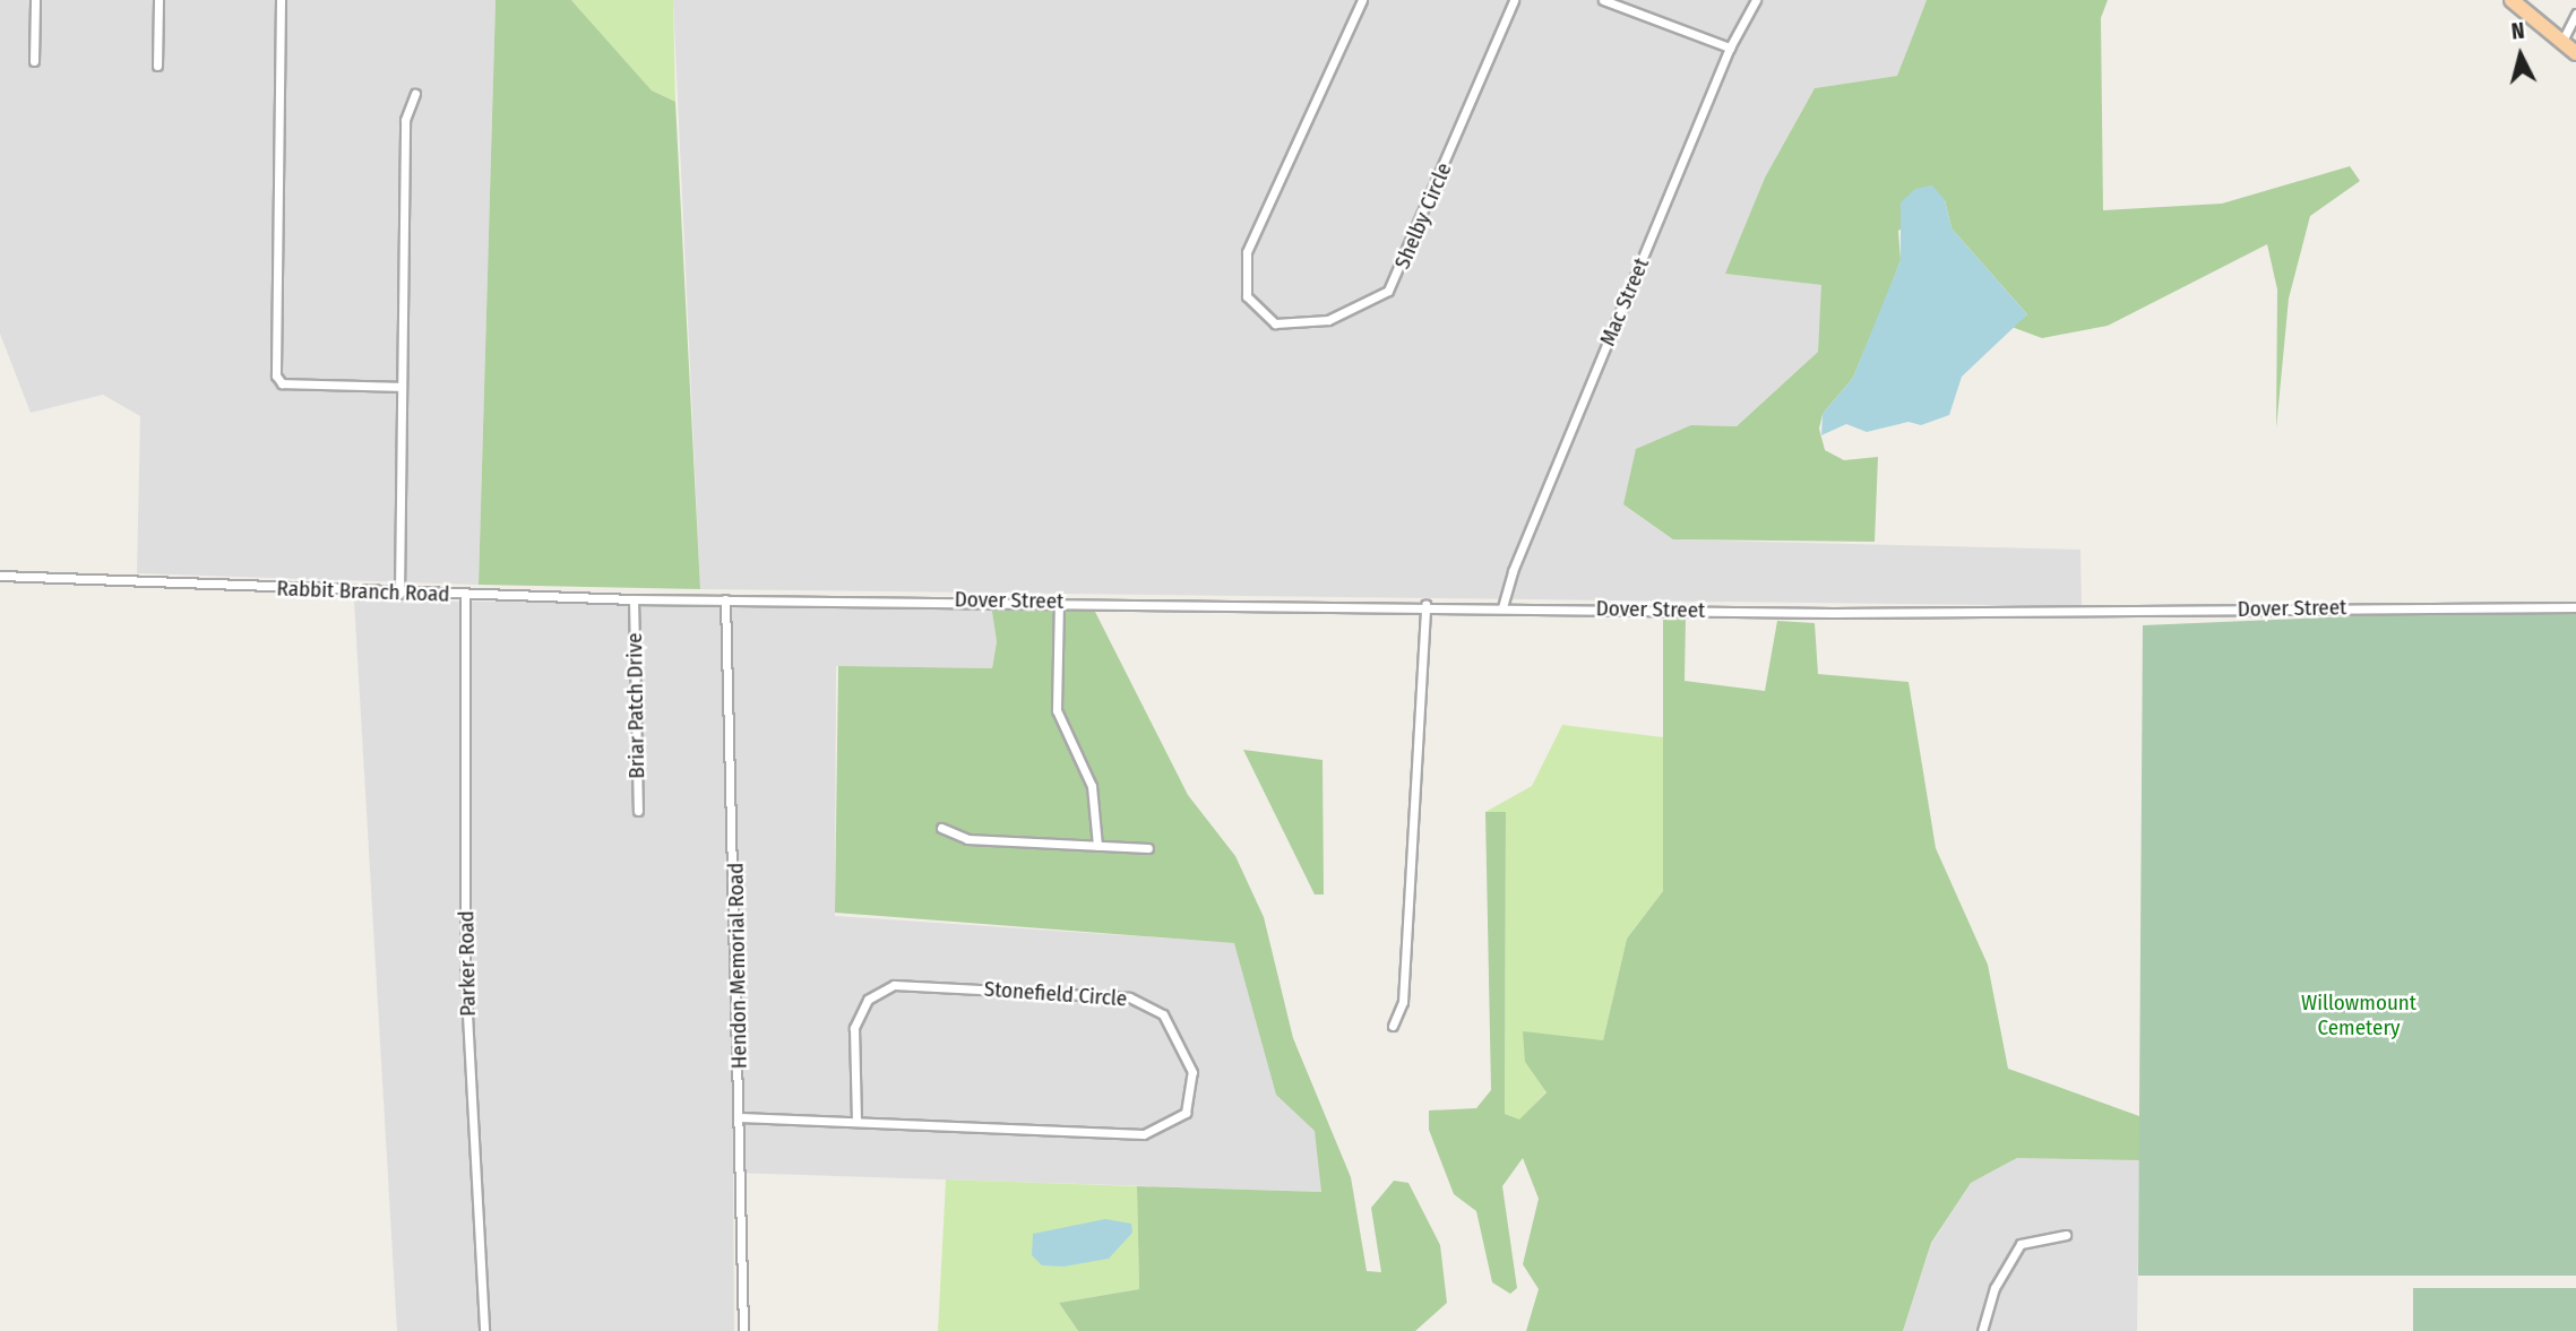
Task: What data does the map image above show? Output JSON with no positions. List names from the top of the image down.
{
  "streets": {
    "street": [
      "Shelby Circle",
      "Mac Street",
      "Rabbit Branch Road",
      "Dover Street",
      "Briar Patch Drive",
      "Parker Road",
      "Hendon Memorial Road",
      "Stonefield Circle"
    ]
  },
  "crossings": [
    ["Mac Street", "Dover Street"],
    ["Rabbit Branch Road", "Dover Street"],
    ["Rabbit Branch Road", "Briar Patch Drive"],
    ["Rabbit Branch Road", "Parker Road"],
    ["Rabbit Branch Road", "Hendon Memorial Road"],
    ["Dover Street", "Hendon Memorial Road"],
    ["Hendon Memorial Road", "Stonefield Circle"]
  ],
  "parks": ["Willowmount Cemetery"],
  "north": "top"
}
